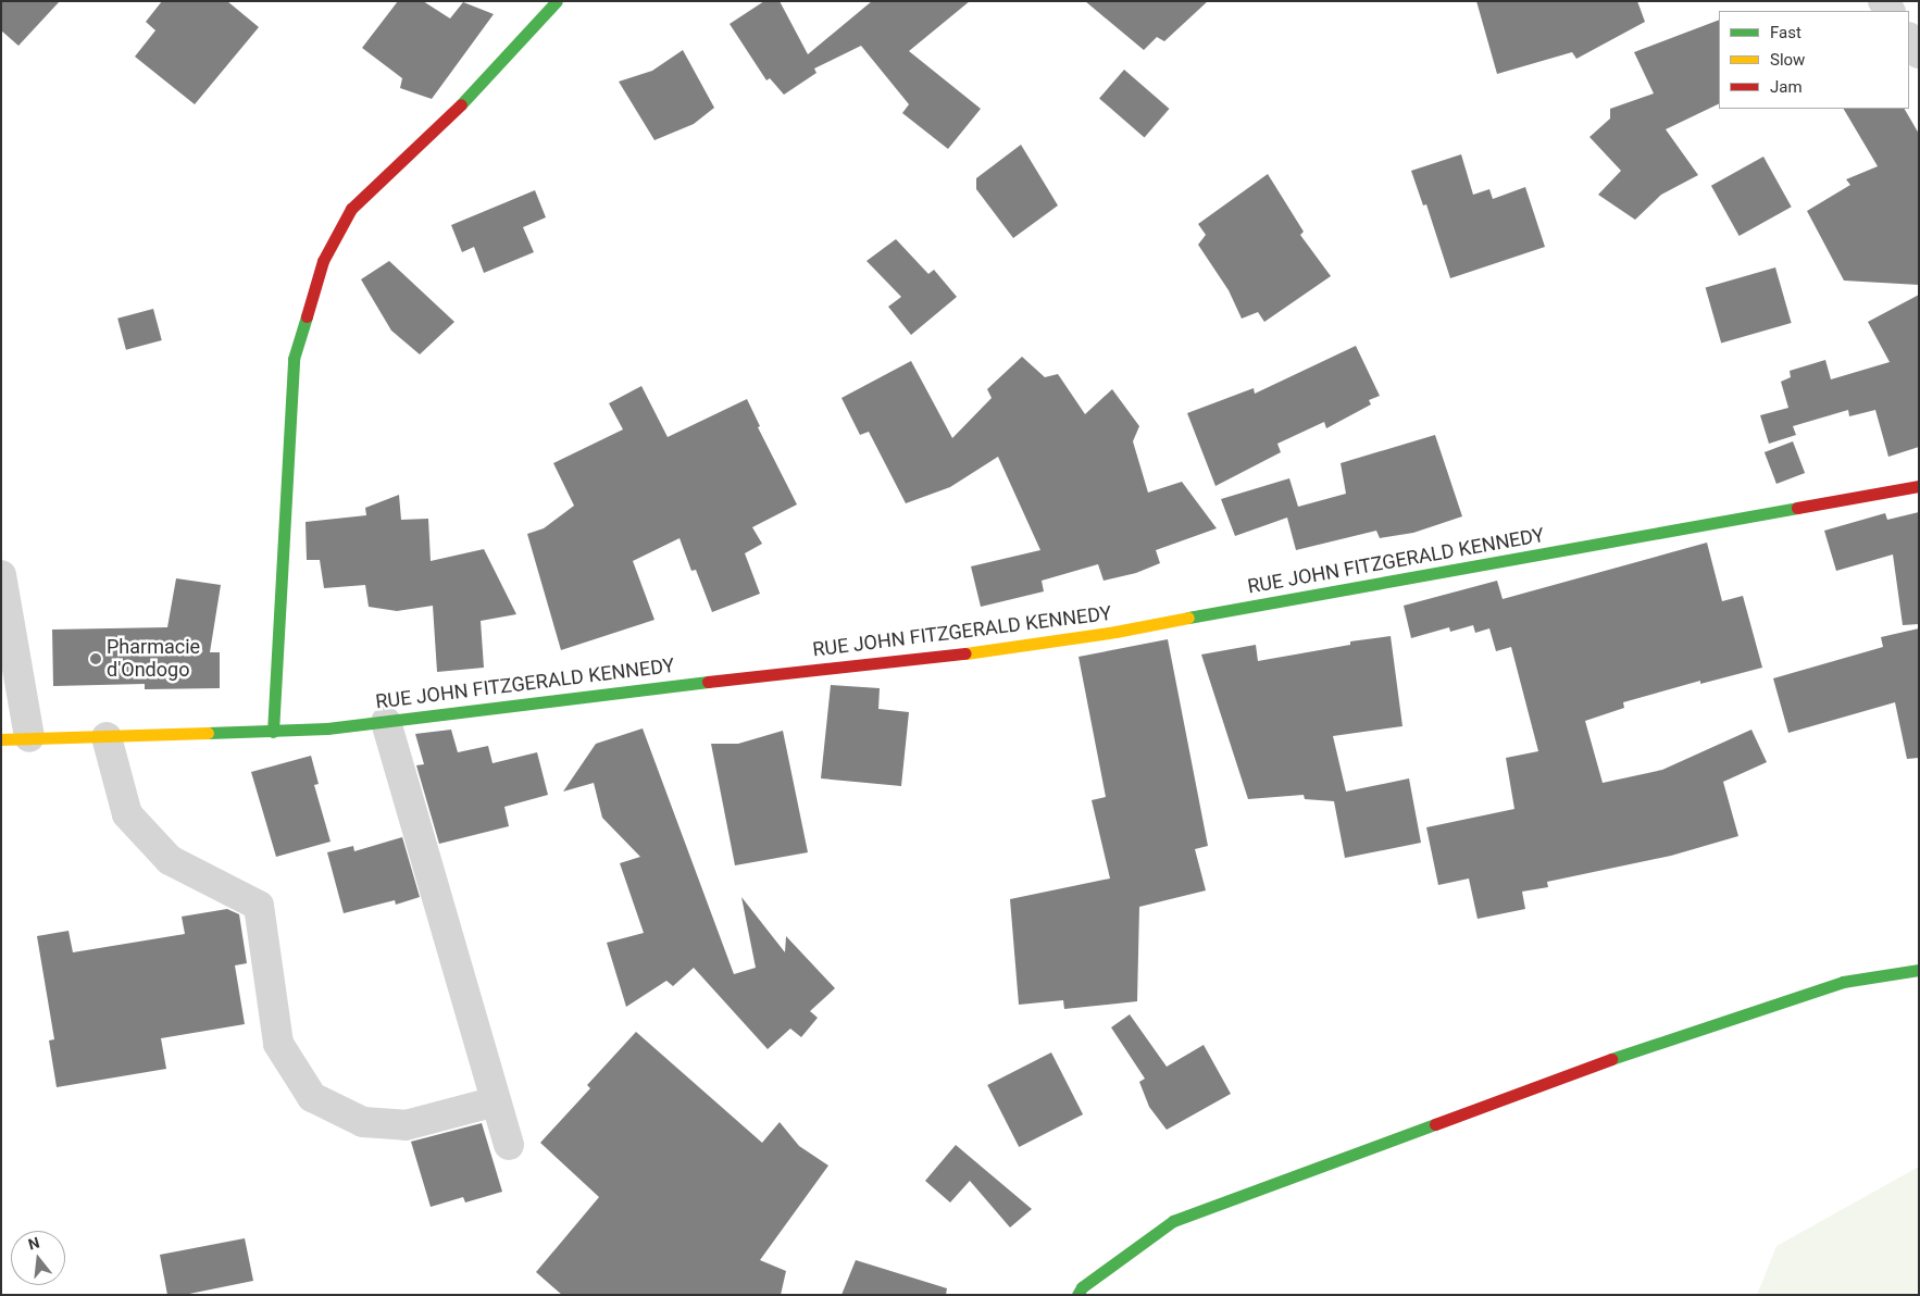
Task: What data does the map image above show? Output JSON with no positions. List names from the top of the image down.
{
  "streets": {
    "street": ["RUE JOHN FITZGERALD KENNEDY"]
  },
  "places": ["Pharmacie d'Ondogo"],
  "legend": ["Fast", "Slow", "Jam"],
  "north": "top"
}
